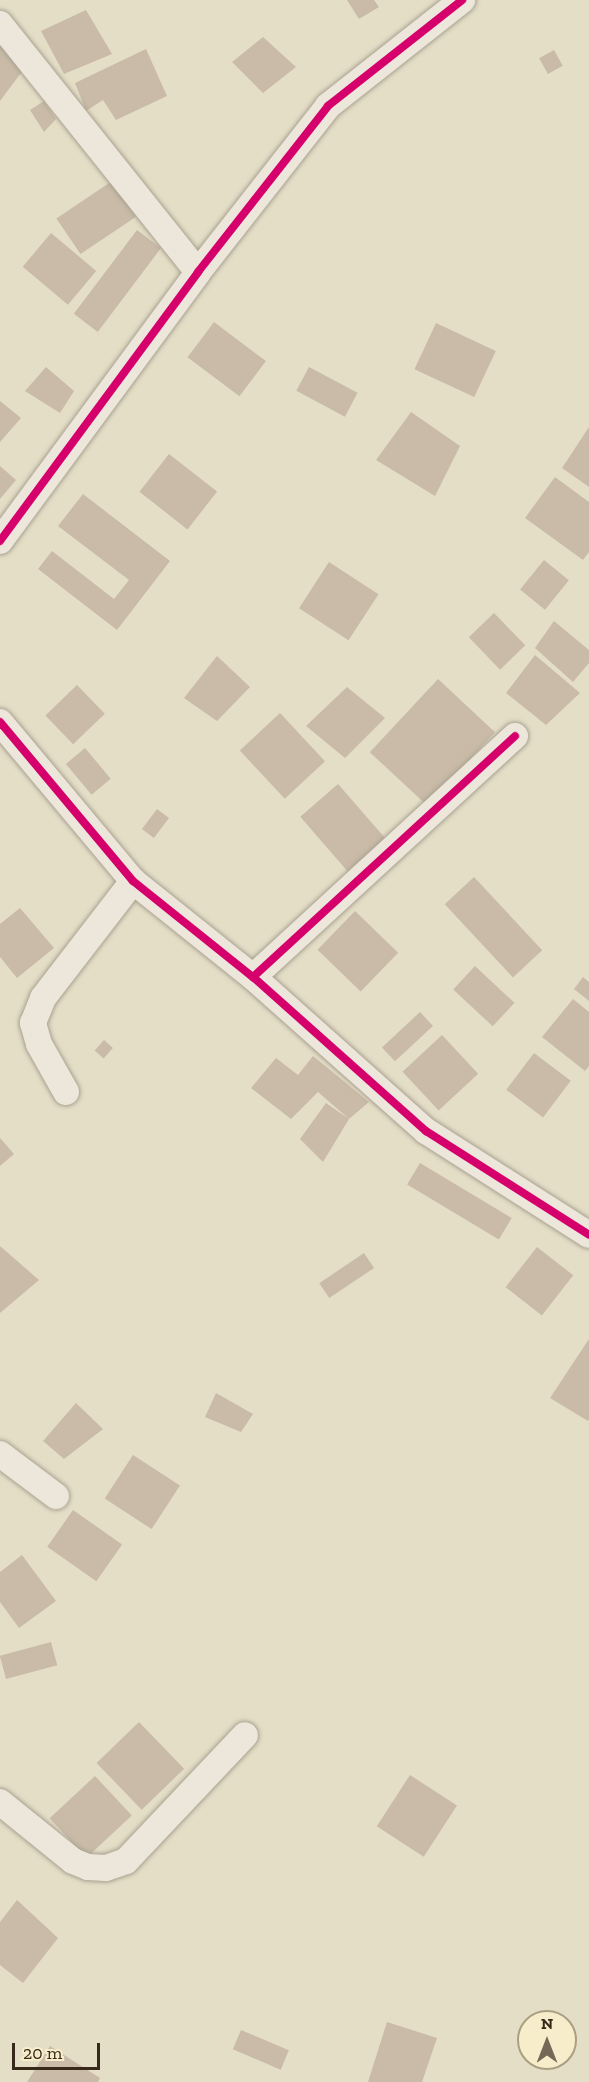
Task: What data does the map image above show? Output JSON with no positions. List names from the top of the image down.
{
  "scale_bar": "20 m",
  "north": "top"
}
